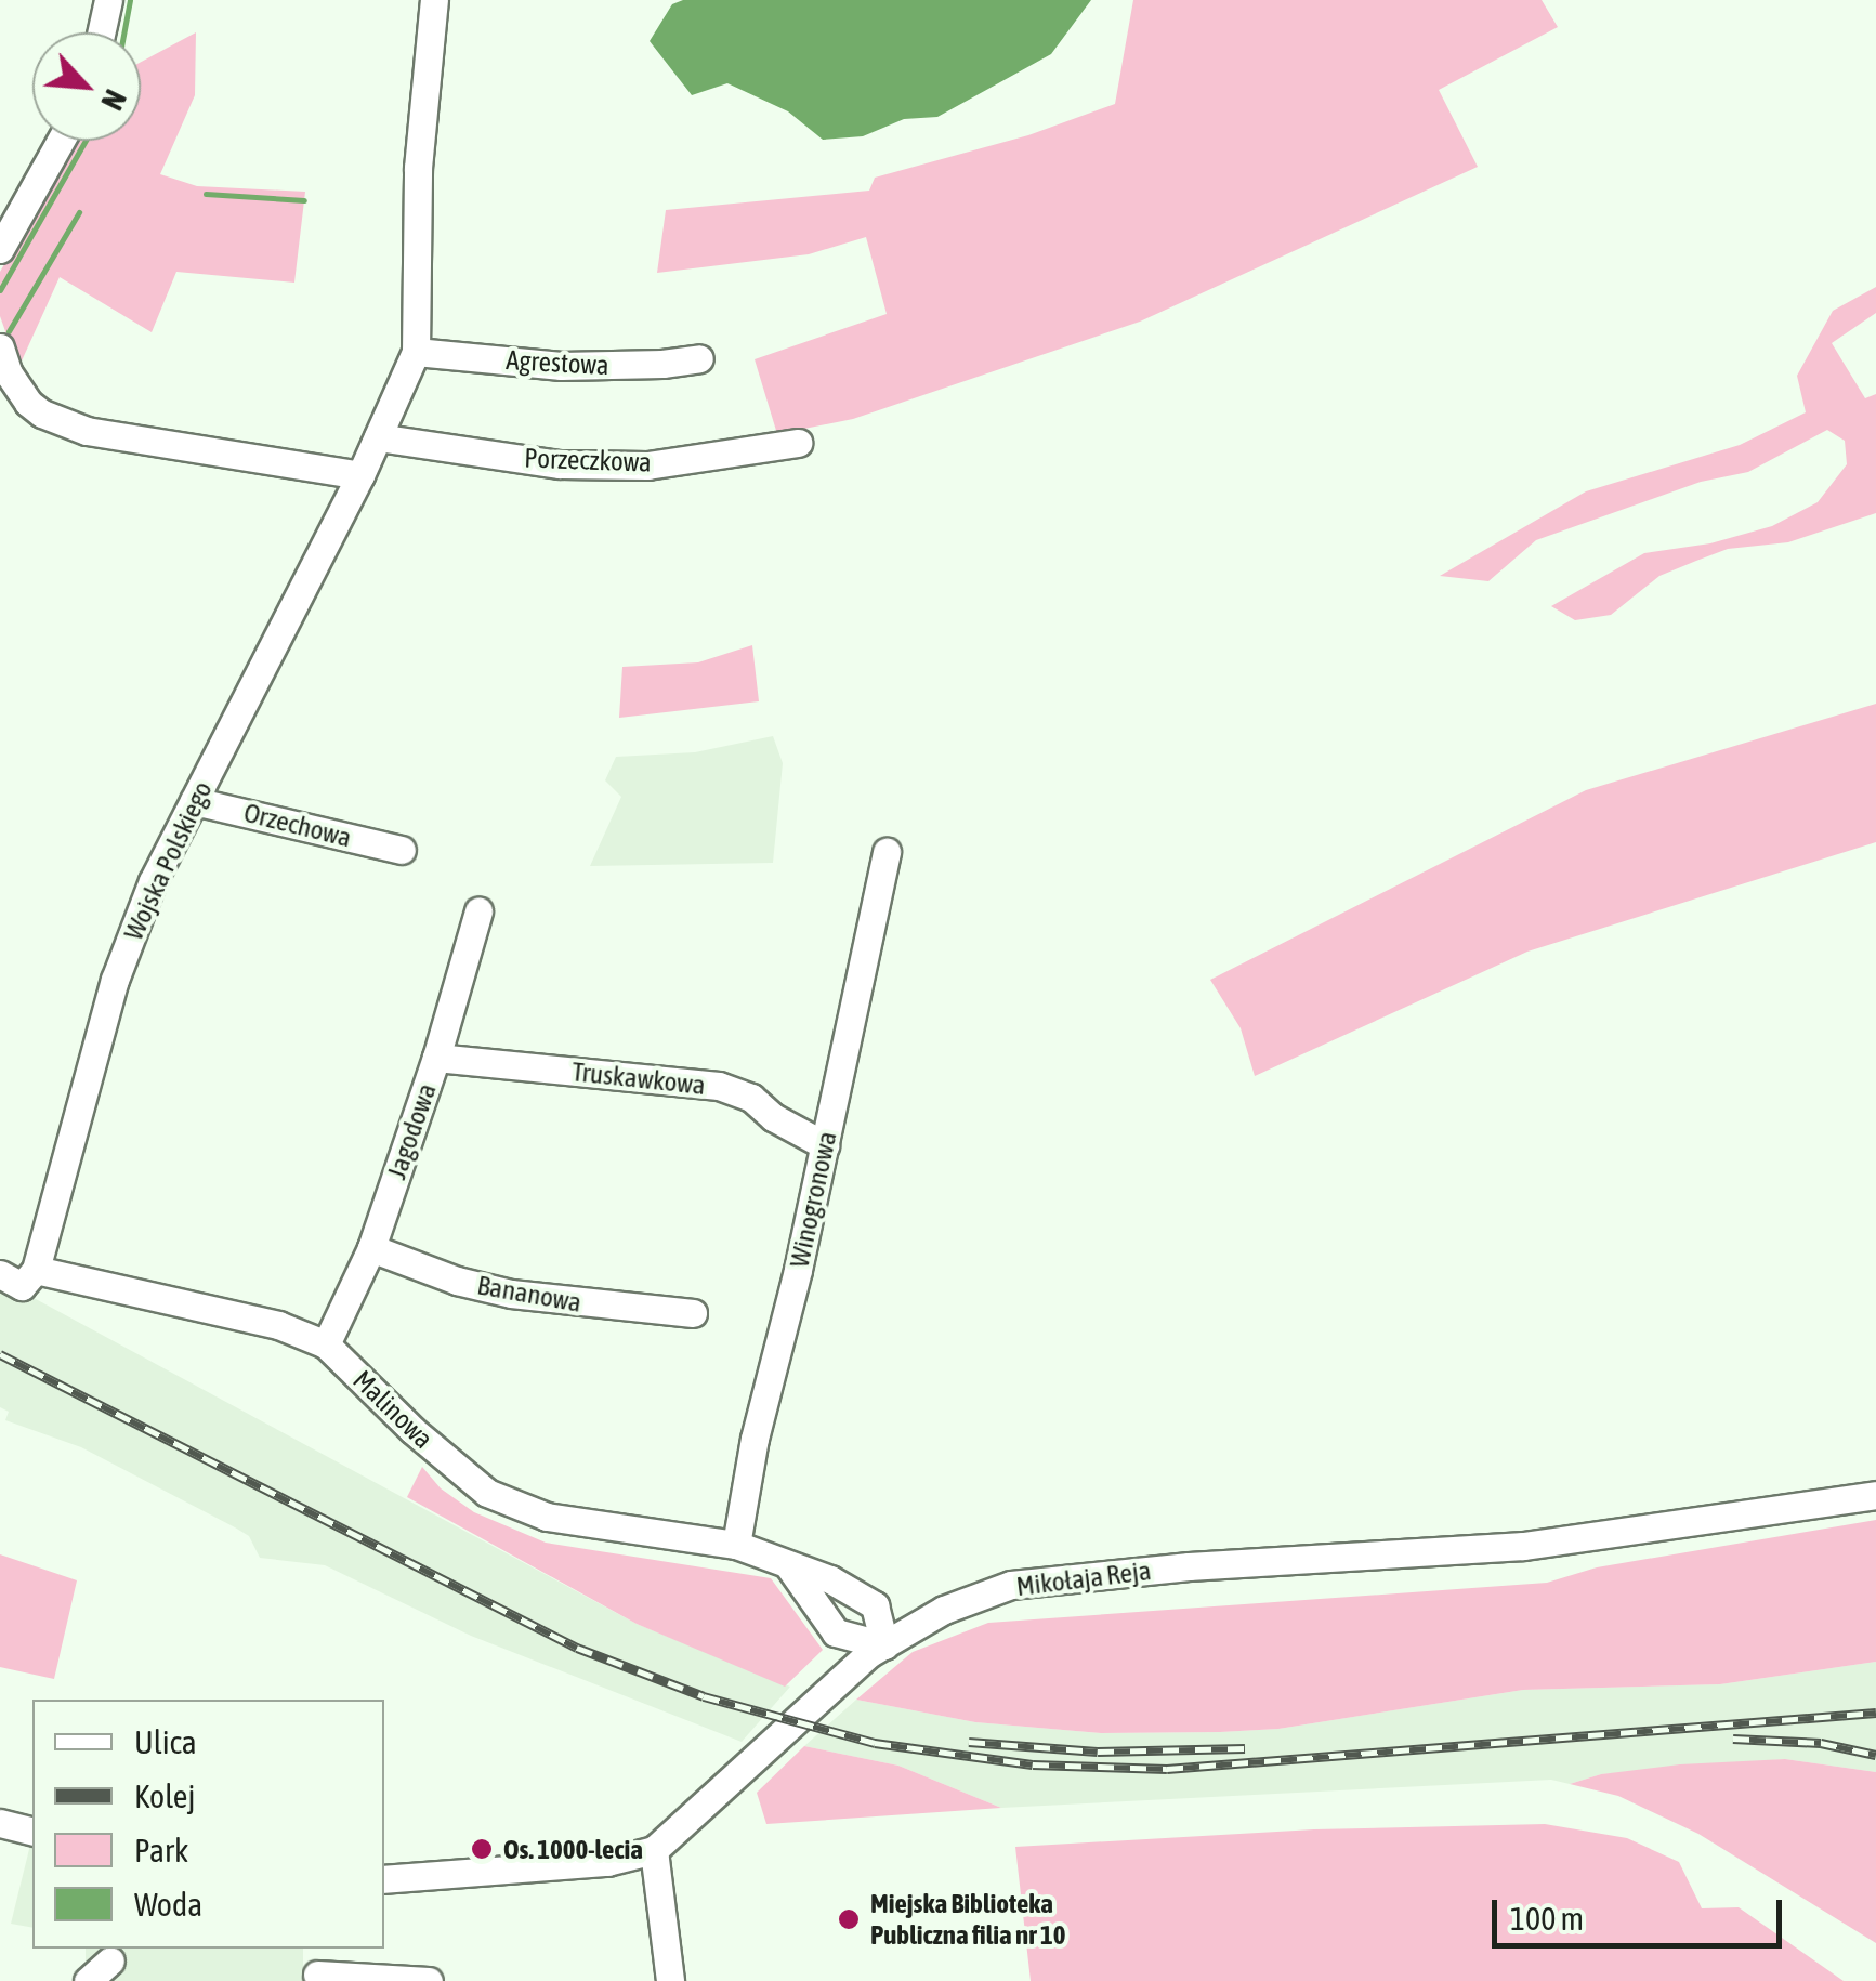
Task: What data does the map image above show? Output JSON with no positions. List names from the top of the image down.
{
  "streets": {
    "street": [
      "Agrestowa",
      "Porzeczkowa",
      "Orzechowa",
      "Wojska Polskiego",
      "Truskawkowa",
      "Jagodowa",
      "Winogronowa",
      "Bananowa",
      "Malinowa",
      "Mikołaja Reja"
    ]
  },
  "crossings": [
    ["Agrestowa", "Wojska Polskiego"],
    ["Porzeczkowa", "Wojska Polskiego"],
    ["Orzechowa", "Wojska Polskiego"],
    ["Wojska Polskiego", "Malinowa"],
    ["Truskawkowa", "Jagodowa"],
    ["Truskawkowa", "Winogronowa"],
    ["Jagodowa", "Bananowa"],
    ["Jagodowa", "Malinowa"],
    ["Winogronowa", "Malinowa"]
  ],
  "places": ["Os. 1000-lecia", "Miejska Biblioteka Publiczna filia nr 10"],
  "legend": [
    "Ulica",
    "Kolej",
    "Park",
    "Woda"
  ],
  "scale_bar": "100 m",
  "north": "bottom right"
}
